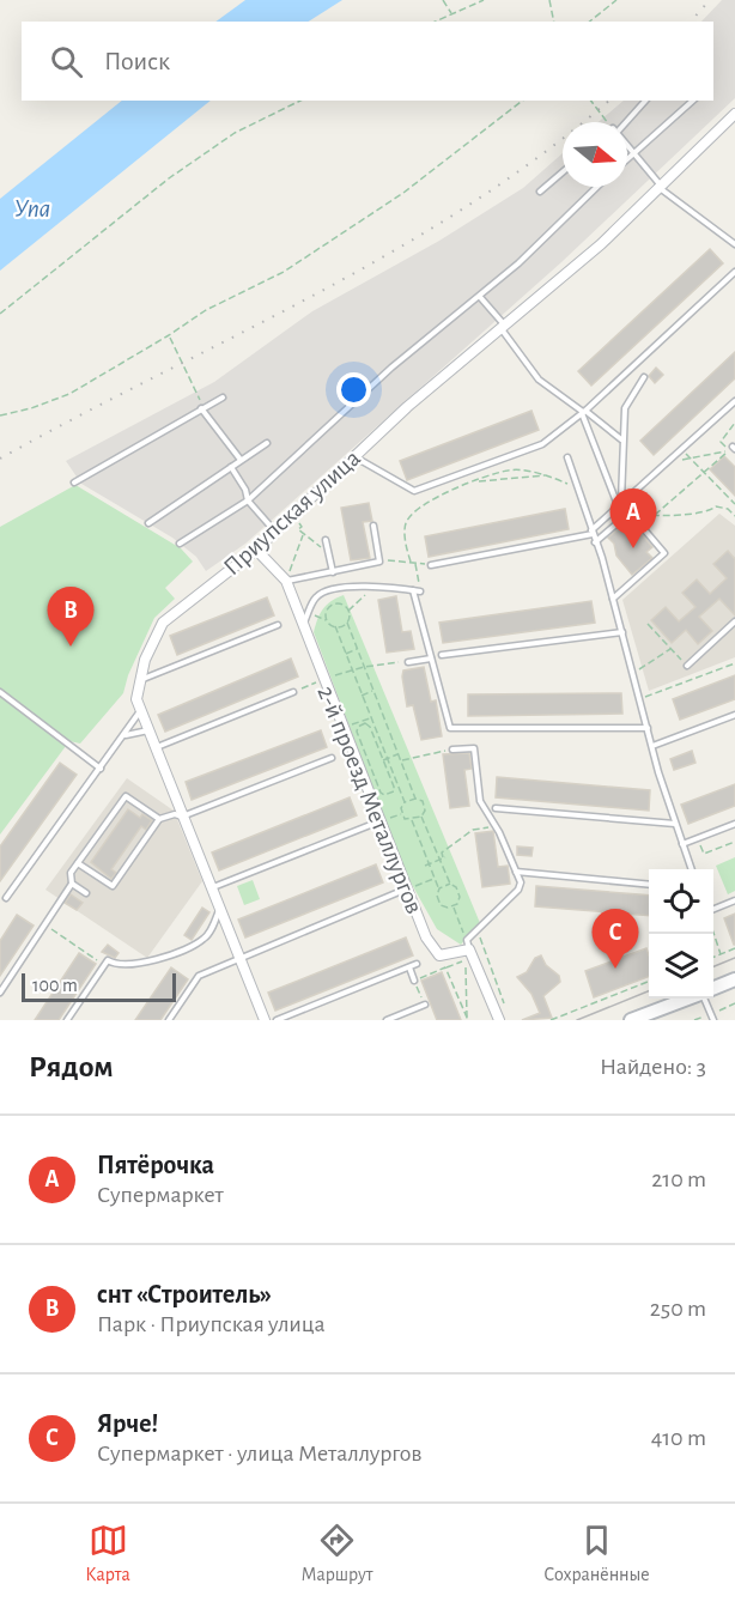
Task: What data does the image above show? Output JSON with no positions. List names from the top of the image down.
{
  "streets": {
    "street": ["Приупская улица", "2-й проезд Металлургов"]
  },
  "crossings": [
    ["Приупская улица", "2-й проезд Металлургов"]
  ],
  "water": ["Упа"],
  "scale_bar": "100 m",
  "north": "right",
  "page": {
    "search": "Поиск",
    "pins": ["A", "B", "C"],
    "scale": "100 m",
    "heading": ["Рядом", "Найдено: 3"],
    "list": [
      {
        "mark": "A",
        "name": "Пятёрочка",
        "note": "Супермаркет",
        "value": "210 m"
      },
      {
        "mark": "B",
        "name": "снт «Строитель»",
        "note": "Парк · Приупская улица",
        "value": "250 m"
      },
      {
        "mark": "C",
        "name": "Ярче!",
        "note": "Супермаркет · улица Металлургов",
        "value": "410 m"
      }
    ],
    "nav": ["Карта", "Маршрут", "Сохранённые"]
  }
}
